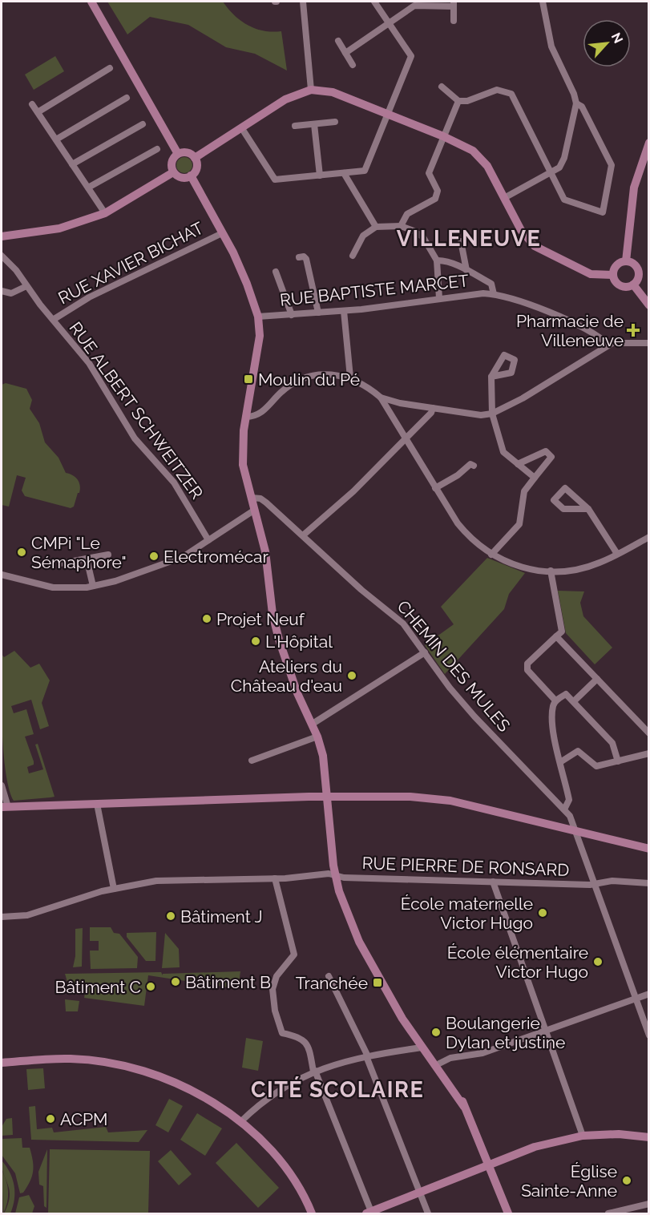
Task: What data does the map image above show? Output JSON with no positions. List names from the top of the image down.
{
  "streets": {
    "street": [
      "RUE XAVIER BICHAT",
      "RUE BAPTISTE MARCET",
      "RUE ALBERT SCHWEITZER",
      "CHEMIN DES MULES",
      "RUE PIERRE DE RONSARD"
    ]
  },
  "crossings": [
    ["RUE XAVIER BICHAT", "RUE ALBERT SCHWEITZER"],
    ["CHEMIN DES MULES", "RUE PIERRE DE RONSARD"]
  ],
  "districts": ["VILLENEUVE", "CITÉ SCOLAIRE"],
  "places": {
    "health": ["Pharmacie de Villeneuve"],
    "transit": ["Moulin du Pé", "Tranchée"],
    "other": [
      "CMPi \"Le Sémaphore\"",
      "Electromécar",
      "Projet Neuf",
      "L'Hôpital",
      "Ateliers du Château d'eau",
      "École maternelle Victor Hugo",
      "Bâtiment J",
      "École élémentaire Victor Hugo",
      "Bâtiment B",
      "Bâtiment C",
      "Boulangerie Dylan et justine",
      "ACPM",
      "Église Sainte-Anne"
    ]
  },
  "north": "top right"
}
